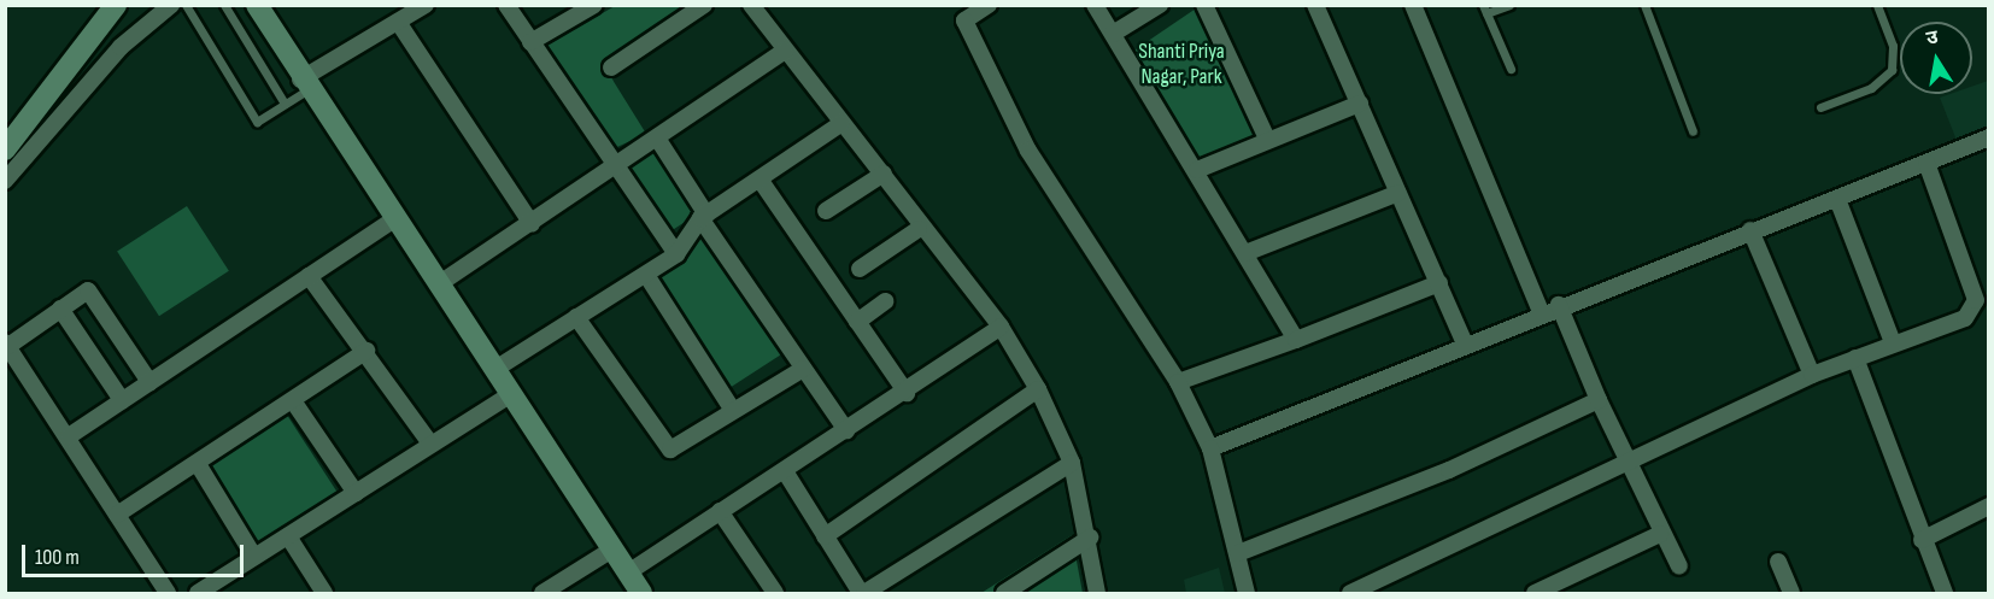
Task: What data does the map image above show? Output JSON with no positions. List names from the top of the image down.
{
  "parks": ["Shanti Priya Nagar, Park"],
  "scale_bar": "100 m",
  "north": "top"
}
